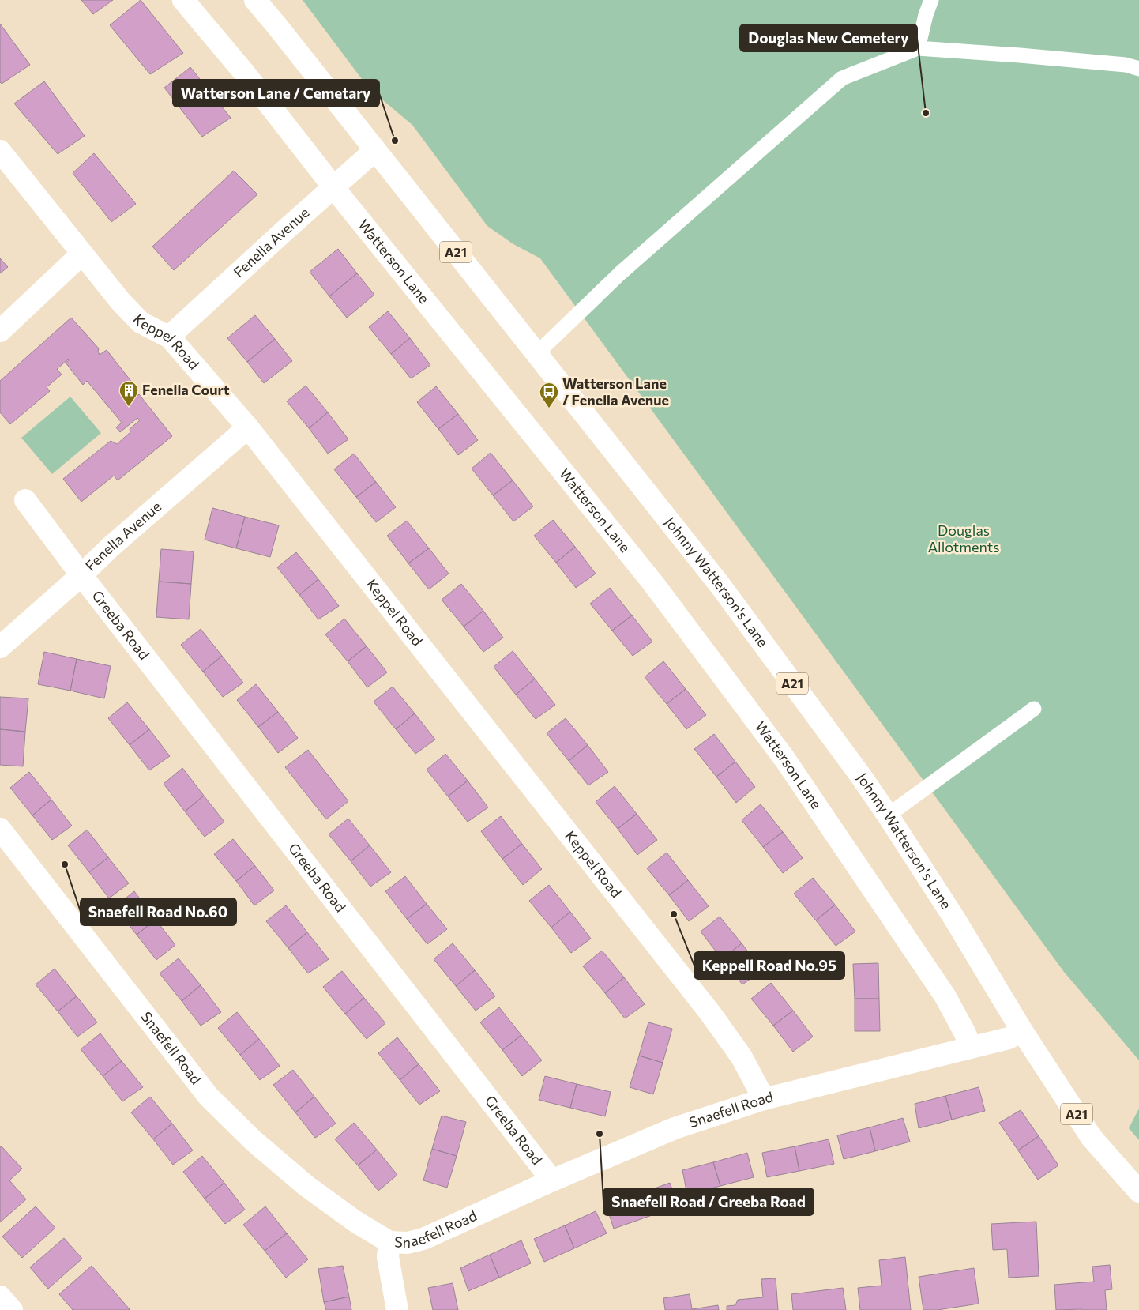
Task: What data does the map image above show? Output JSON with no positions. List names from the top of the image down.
{
  "streets": {
    "main road": [
      "Fenella Avenue",
      "A21",
      "Watterson Lane",
      "Keppel Road",
      "Johnny Watterson's Lane",
      "Greeba Road",
      "Snaefell Road"
    ]
  },
  "crossings": [
    ["Fenella Avenue", "Watterson Lane"],
    ["Fenella Avenue", "Keppel Road"],
    ["Fenella Avenue", "Johnny Watterson's Lane"],
    ["Fenella Avenue", "Greeba Road"],
    ["Watterson Lane", "Snaefell Road"],
    ["Keppel Road", "Snaefell Road"],
    ["Johnny Watterson's Lane", "Snaefell Road"],
    ["Greeba Road", "Snaefell Road"]
  ],
  "parks": ["Douglas Allotments"],
  "places": {
    "other": [
      "Douglas New Cemetery",
      "Watterson Lane / Cemetary",
      "Snaefell Road No.60",
      "Keppell Road No.95",
      "Snaefell Road / Greeba Road"
    ],
    "building": ["Fenella Court"],
    "bus stop": ["Watterson Lane / Fenella Avenue"]
  }
}
